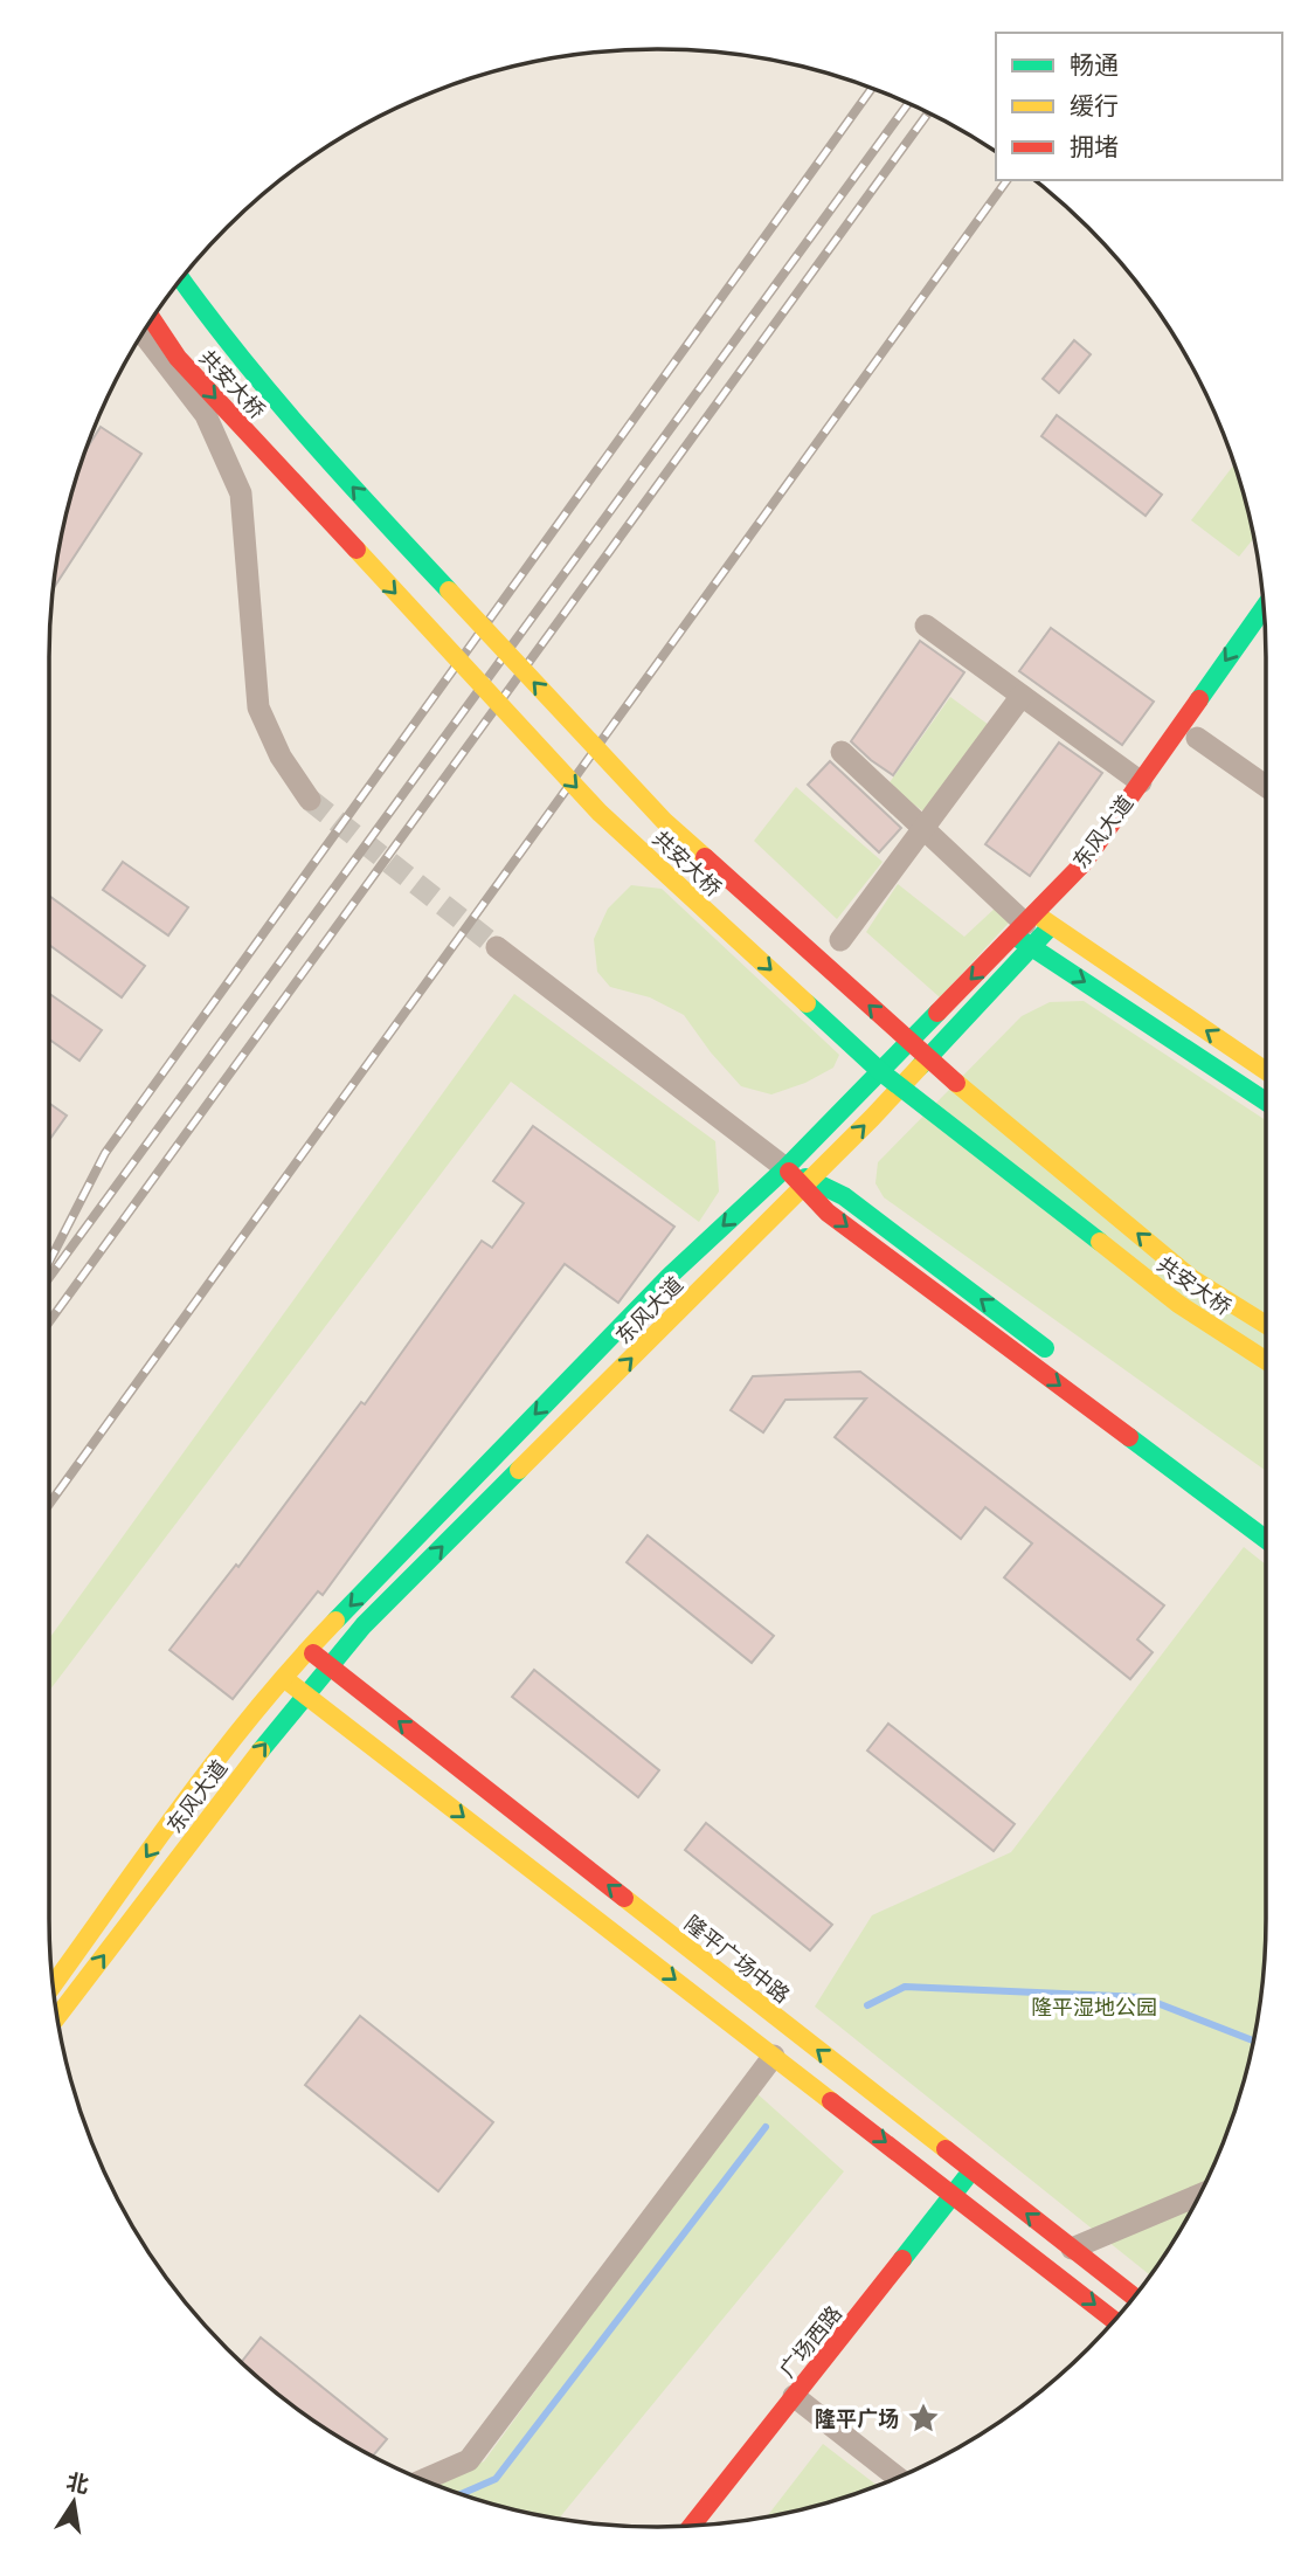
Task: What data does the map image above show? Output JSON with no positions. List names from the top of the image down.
{
  "streets": {
    "main road": [
      "共安大桥",
      "东风大道",
      "隆平广场中路",
      "广场西路"
    ]
  },
  "crossings": [
    ["东风大道", "隆平广场中路"],
    ["隆平广场中路", "广场西路"]
  ],
  "parks": ["隆平湿地公园"],
  "places": {
    "place": ["隆平广场"]
  },
  "legend": ["畅通", "缓行", "拥堵"],
  "north": "top"
}
